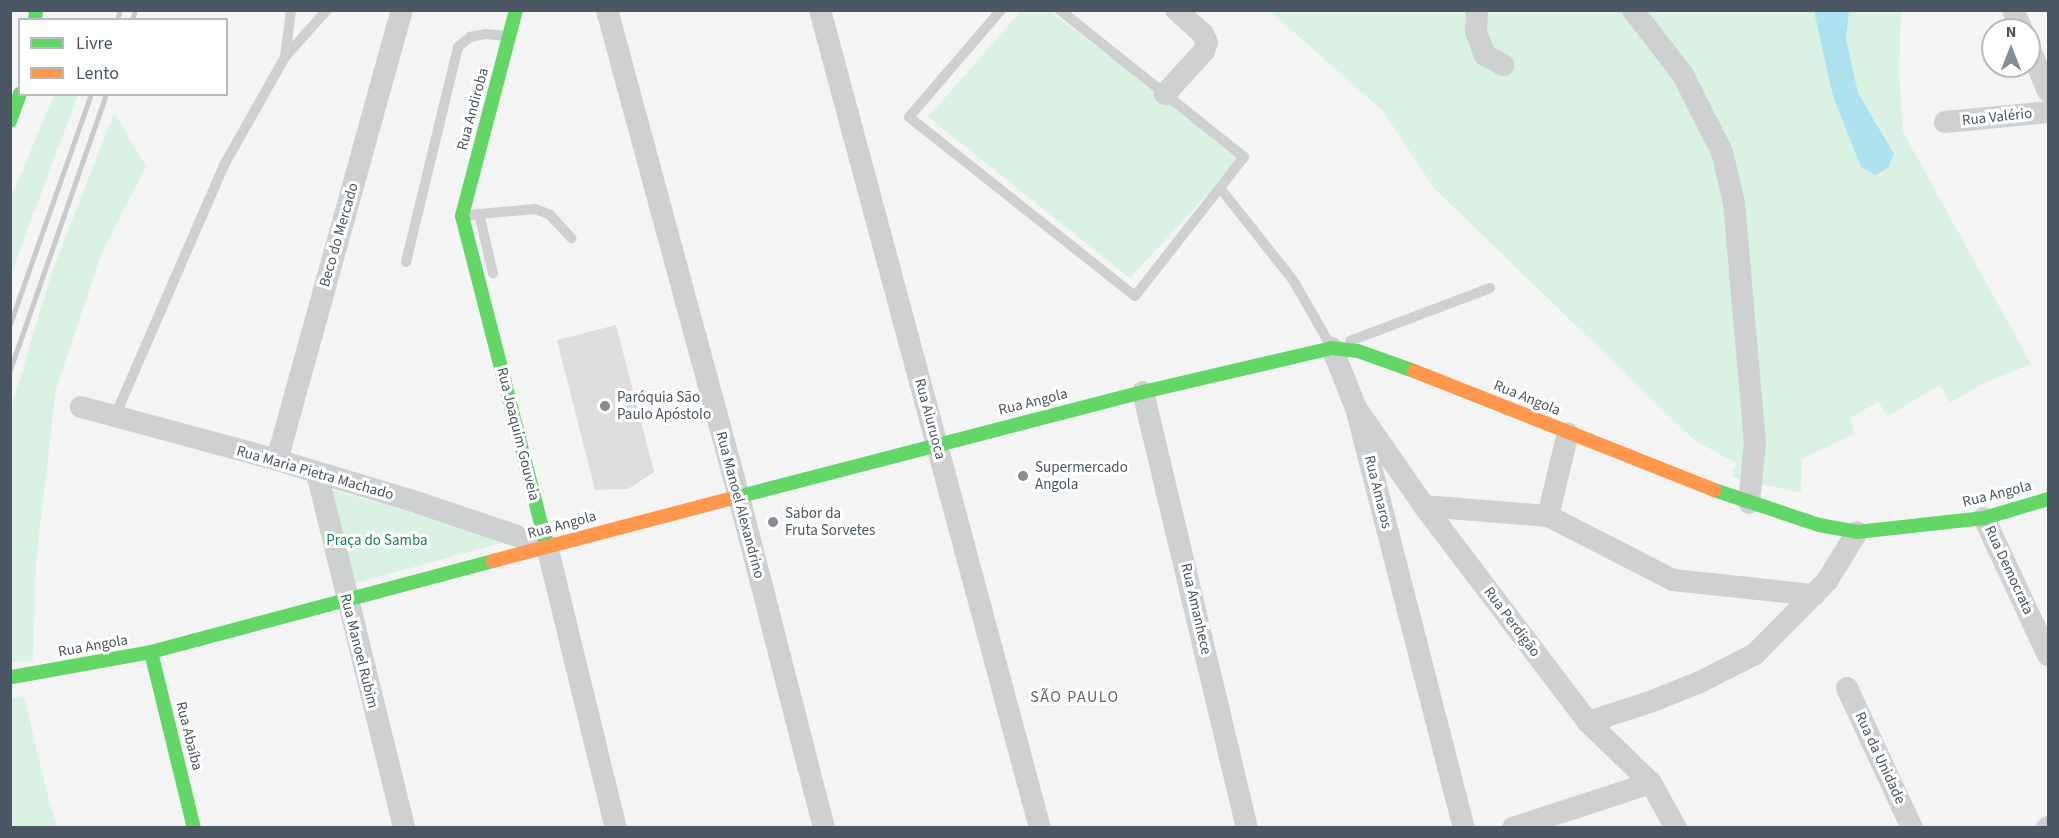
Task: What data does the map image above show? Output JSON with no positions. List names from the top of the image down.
{
  "streets": {
    "main road": [
      "Rua Andiroba",
      "Rua Angola",
      "Rua Joaquim Gouveia",
      "Rua Abaíba"
    ],
    "street": [
      "Rua Valério",
      "Beco do Mercado",
      "Rua Aiuruoca",
      "Rua Maria Pietra Machado",
      "Rua Amaros",
      "Rua Manoel Alexandrino",
      "Rua Democrata",
      "Rua Amanhece",
      "Rua Perdigão",
      "Rua Manoel Rubim",
      "Rua da Unidade"
    ]
  },
  "crossings": [
    ["Rua Andiroba", "Rua Joaquim Gouveia"],
    ["Beco do Mercado", "Rua Maria Pietra Machado"],
    ["Rua Angola", "Rua Aiuruoca"],
    ["Rua Angola", "Rua Joaquim Gouveia"],
    ["Rua Angola", "Rua Maria Pietra Machado"],
    ["Rua Angola", "Rua Amaros"],
    ["Rua Angola", "Rua Manoel Alexandrino"],
    ["Rua Angola", "Rua Democrata"],
    ["Rua Angola", "Rua Amanhece"],
    ["Rua Angola", "Rua Manoel Rubim"],
    ["Rua Angola", "Rua Abaíba"],
    ["Rua Joaquim Gouveia", "Rua Maria Pietra Machado"],
    ["Rua Maria Pietra Machado", "Rua Manoel Rubim"],
    ["Rua Amaros", "Rua Perdigão"]
  ],
  "districts": ["SÃO PAULO"],
  "parks": ["Praça do Samba"],
  "places": ["Paróquia São Paulo Apóstolo", "Supermercado Angola", "Sabor da Fruta Sorvetes"],
  "legend": ["Livre", "Lento"],
  "north": "top"
}
